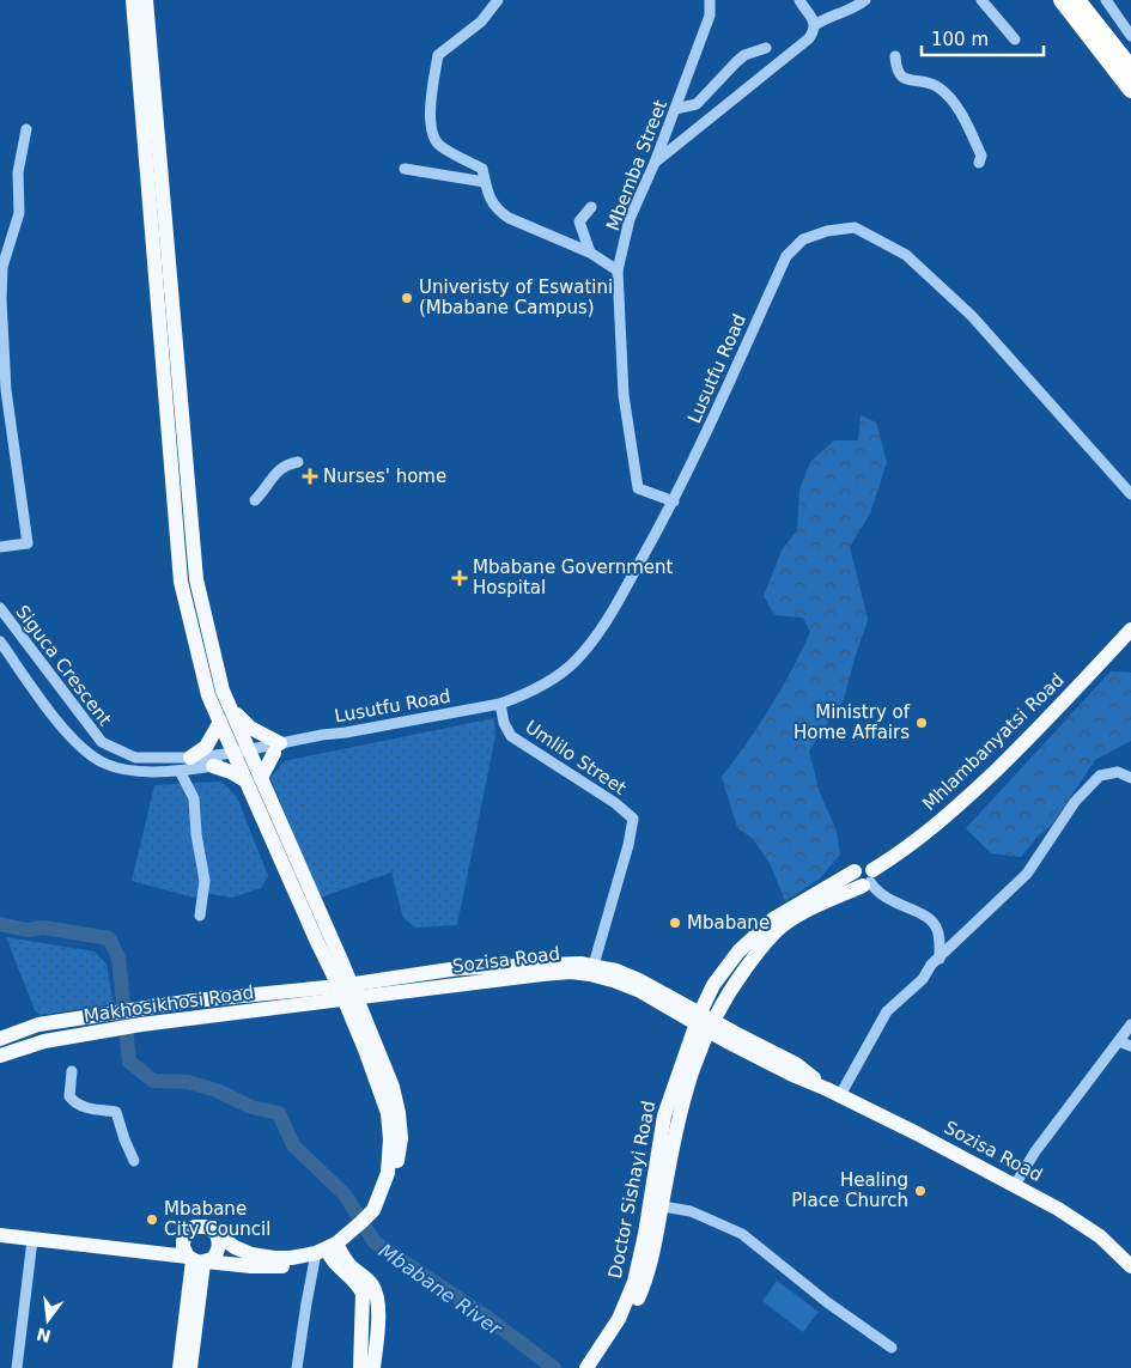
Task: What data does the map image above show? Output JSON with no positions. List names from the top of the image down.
{
  "streets": {
    "main road": [
      "Mhlambanyatsi Road",
      "Sozisa Road",
      "Makhosikhosi Road",
      "Doctor Sishayi Road"
    ],
    "street": [
      "Mbemba Street",
      "Lusutfu Road",
      "Siguca Crescent",
      "Umlilo Street"
    ]
  },
  "crossings": [
    ["Mbemba Street", "Lusutfu Road"],
    ["Lusutfu Road", "Siguca Crescent"],
    ["Lusutfu Road", "Umlilo Street"],
    ["Mhlambanyatsi Road", "Sozisa Road"],
    ["Mhlambanyatsi Road", "Doctor Sishayi Road"],
    ["Umlilo Street", "Sozisa Road"],
    ["Sozisa Road", "Makhosikhosi Road"],
    ["Sozisa Road", "Doctor Sishayi Road"]
  ],
  "water": ["Mbabane River"],
  "places": {
    "other": [
      "Univeristy of Eswatini (Mbabane Campus)",
      "Ministry of Home Affairs",
      "Mbabane",
      "Healing Place Church",
      "Mbabane City Council"
    ],
    "health": ["Nurses' home", "Mbabane Government Hospital"]
  },
  "scale_bar": "100 m",
  "north": "bottom"
}
